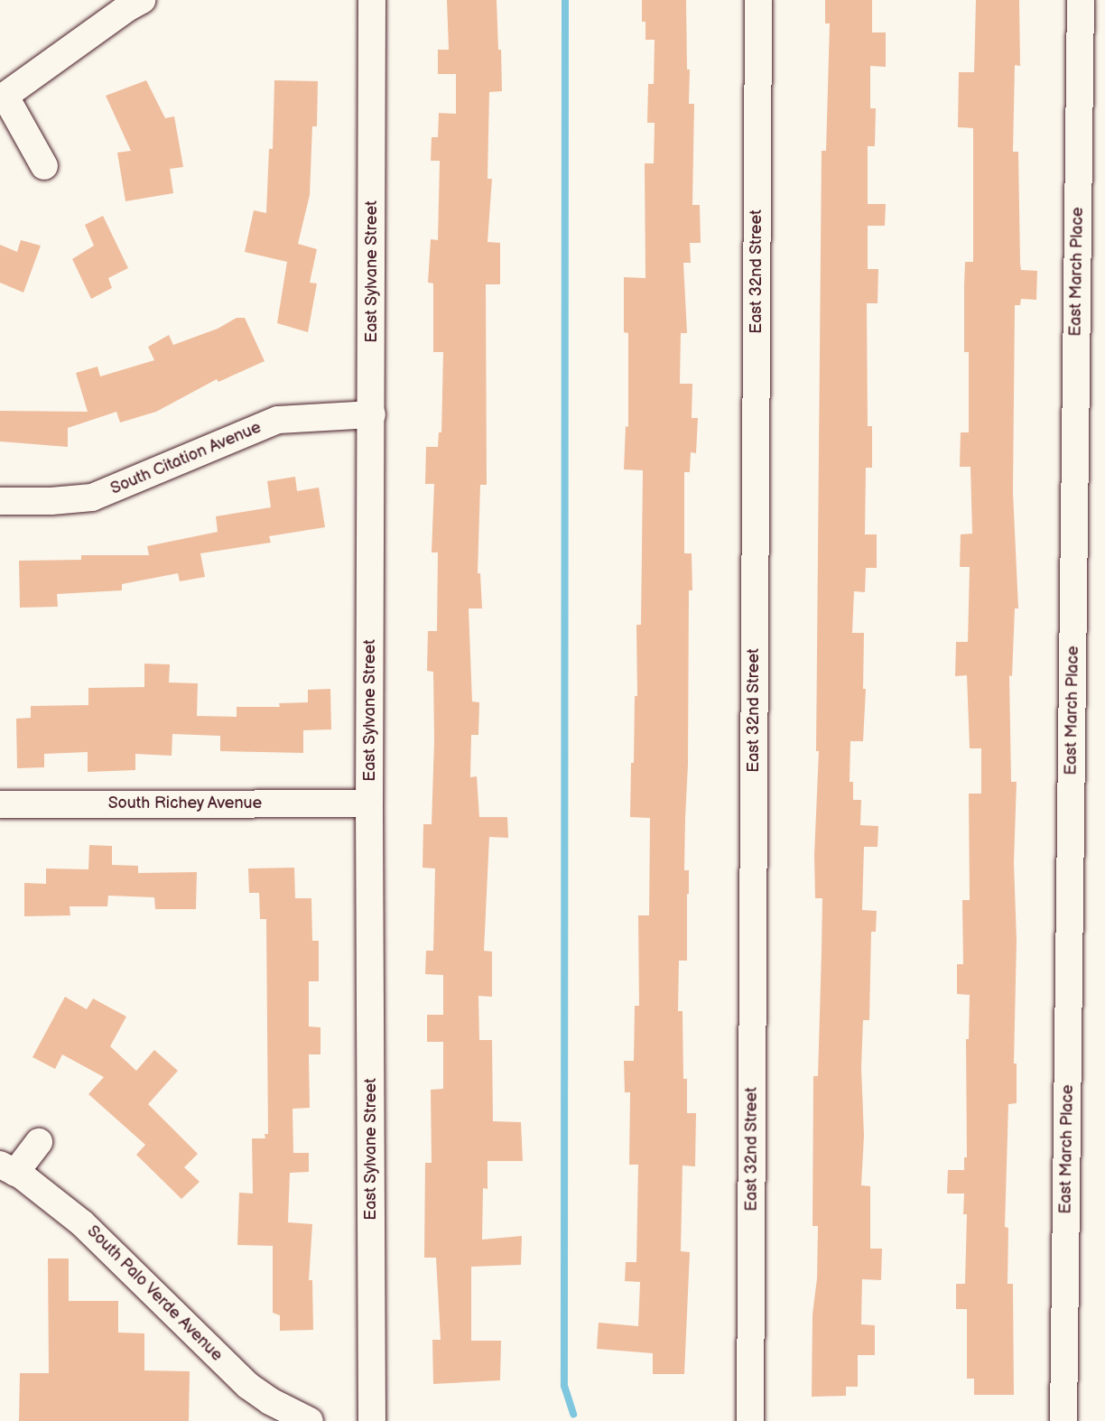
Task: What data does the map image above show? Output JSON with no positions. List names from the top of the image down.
{
  "streets": {
    "street": [
      "East Sylvane Street",
      "East 32nd Street",
      "East March Place",
      "South Citation Avenue",
      "South Richey Avenue",
      "South Palo Verde Avenue"
    ]
  },
  "crossings": [
    ["East Sylvane Street", "South Citation Avenue"],
    ["East Sylvane Street", "South Richey Avenue"]
  ]
}
